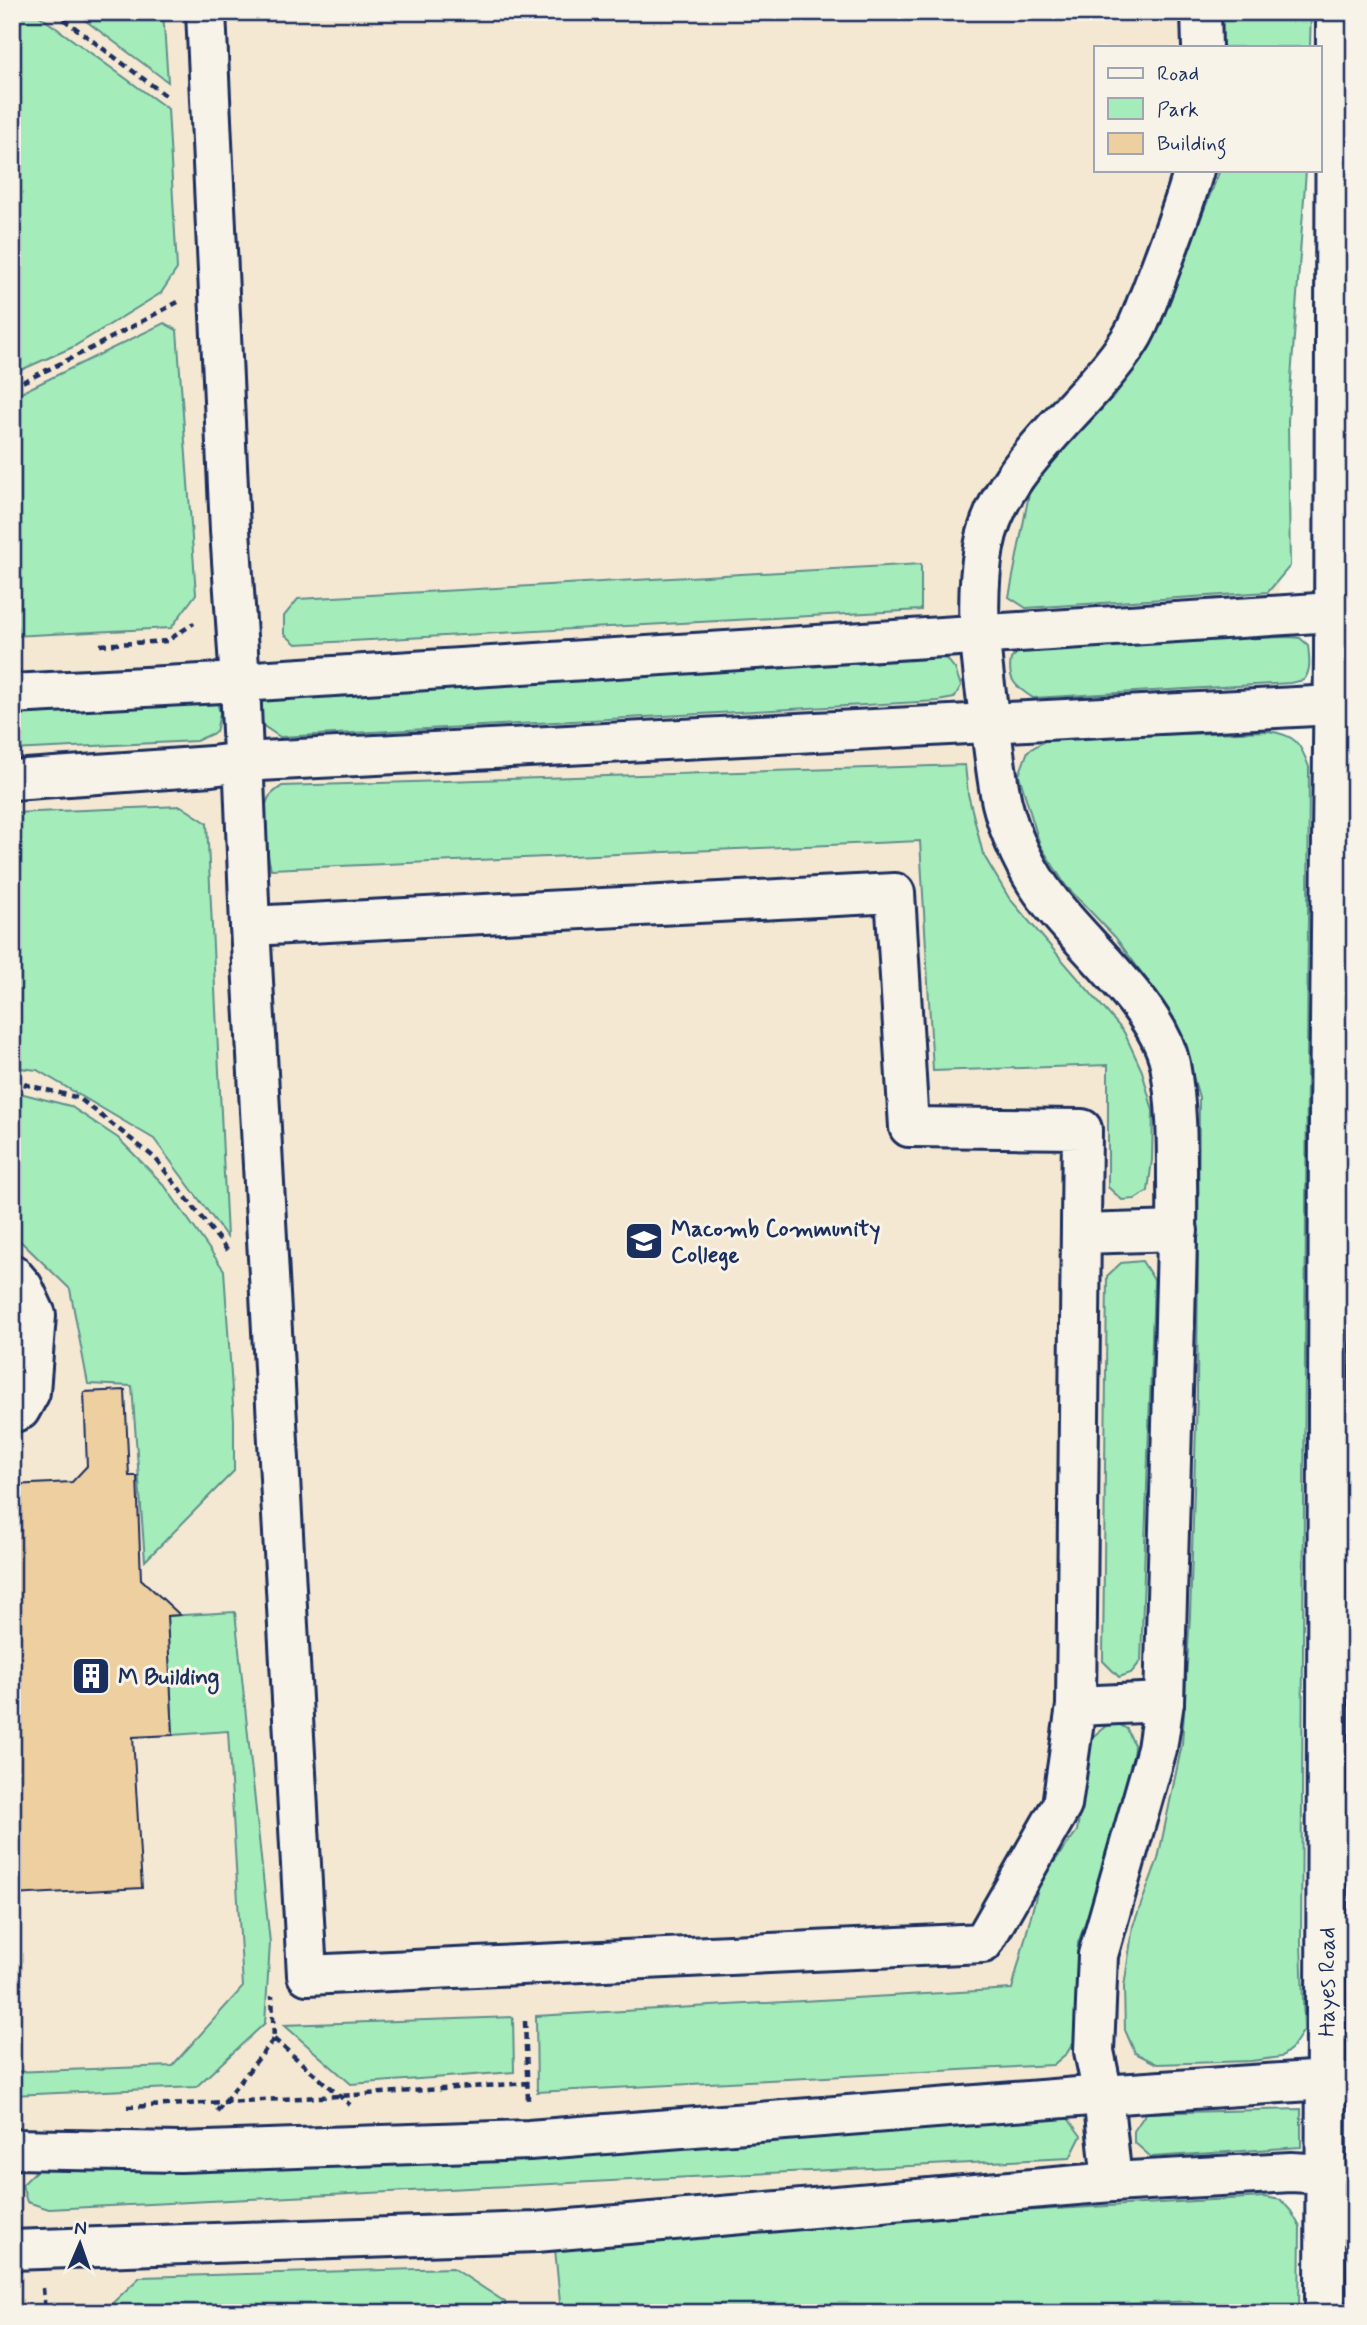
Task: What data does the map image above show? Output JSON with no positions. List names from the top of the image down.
{
  "streets": {
    "street": ["Hayes Road"]
  },
  "places": {
    "school or university": ["Macomb Community College"],
    "building": ["M Building"]
  },
  "legend": ["Road", "Park", "Building"],
  "north": "top"
}
